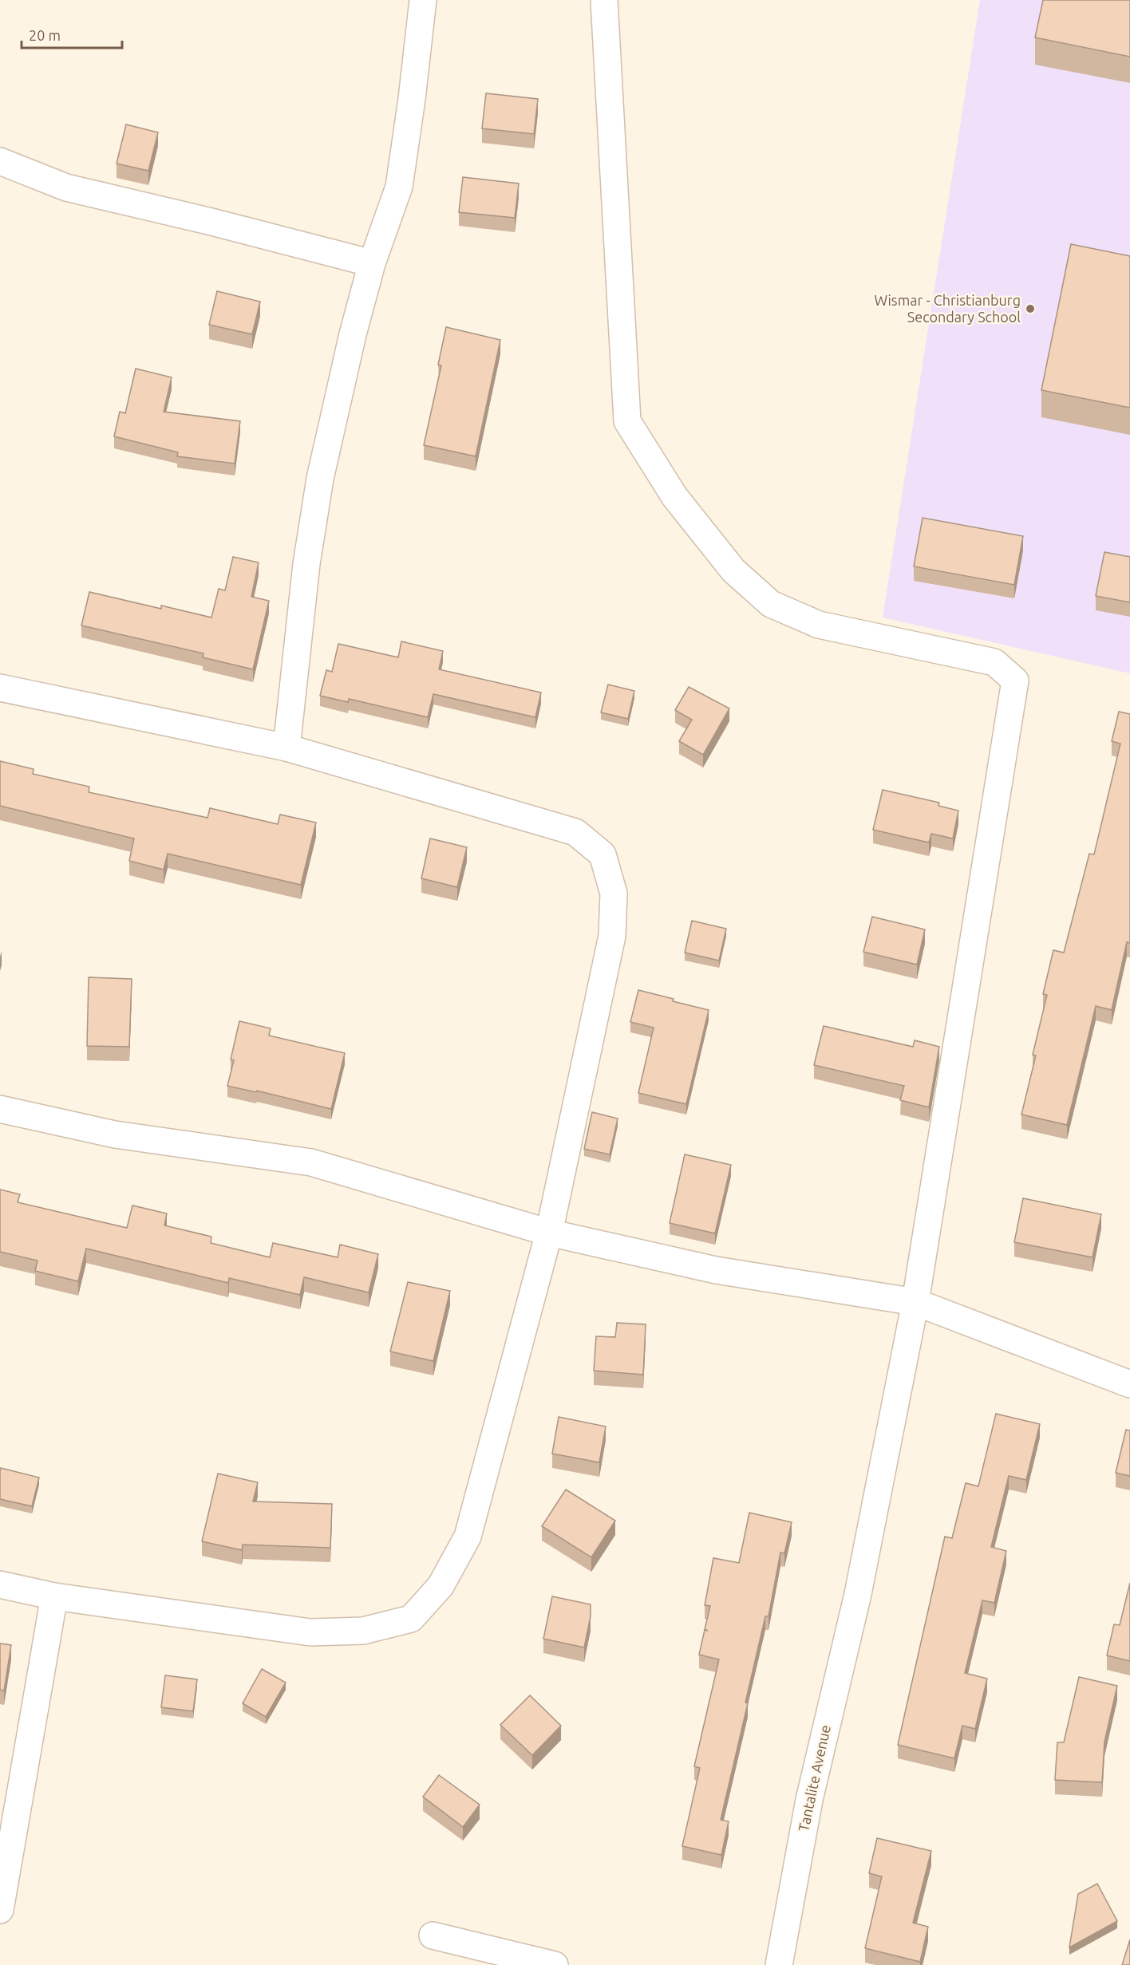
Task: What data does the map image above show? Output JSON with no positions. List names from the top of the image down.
{
  "streets": {
    "street": ["Tantalite Avenue"]
  },
  "places": ["Wismar - Christianburg Secondary School"],
  "scale_bar": "20 m"
}
